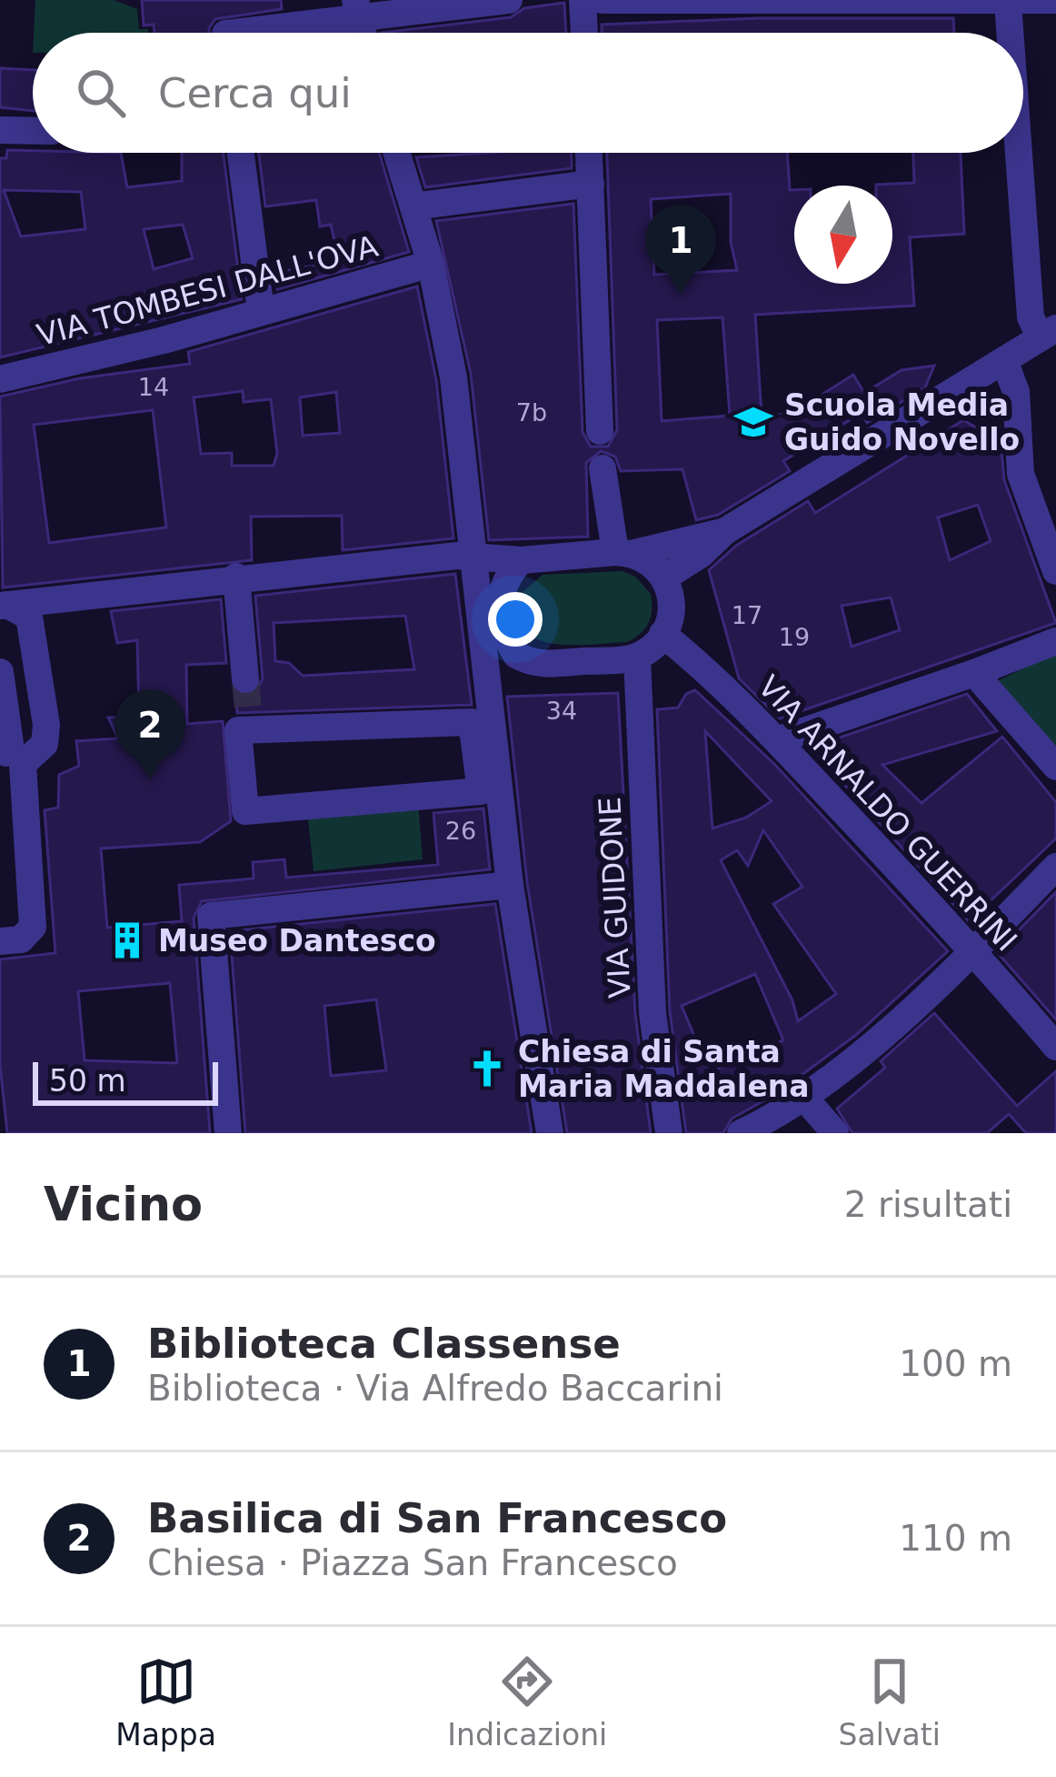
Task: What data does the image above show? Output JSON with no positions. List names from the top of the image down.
{
  "streets": {
    "street": ["VIA TOMBESI DALL'OVA", "VIA ARNALDO GUERRINI", "VIA GUIDONE"]
  },
  "crossings": [
    ["VIA ARNALDO GUERRINI", "VIA GUIDONE"]
  ],
  "places": {
    "school or university": ["Scuola Media Guido Novello"],
    "building": ["Museo Dantesco"],
    "church": ["Chiesa di Santa Maria Maddalena"]
  },
  "house_numbers": [
    "14",
    "7b",
    "17",
    "19",
    "34",
    "26"
  ],
  "scale_bar": "50 m",
  "north": "bottom",
  "page": {
    "search": "Cerca qui",
    "pins": ["1", "2"],
    "scale": "50 m",
    "heading": ["Vicino", "2 risultati"],
    "list": [
      {
        "mark": "1",
        "name": "Biblioteca Classense",
        "note": "Biblioteca · Via Alfredo Baccarini",
        "value": "100 m"
      },
      {
        "mark": "2",
        "name": "Basilica di San Francesco",
        "note": "Chiesa · Piazza San Francesco",
        "value": "110 m"
      }
    ],
    "nav": ["Mappa", "Indicazioni", "Salvati"]
  }
}
